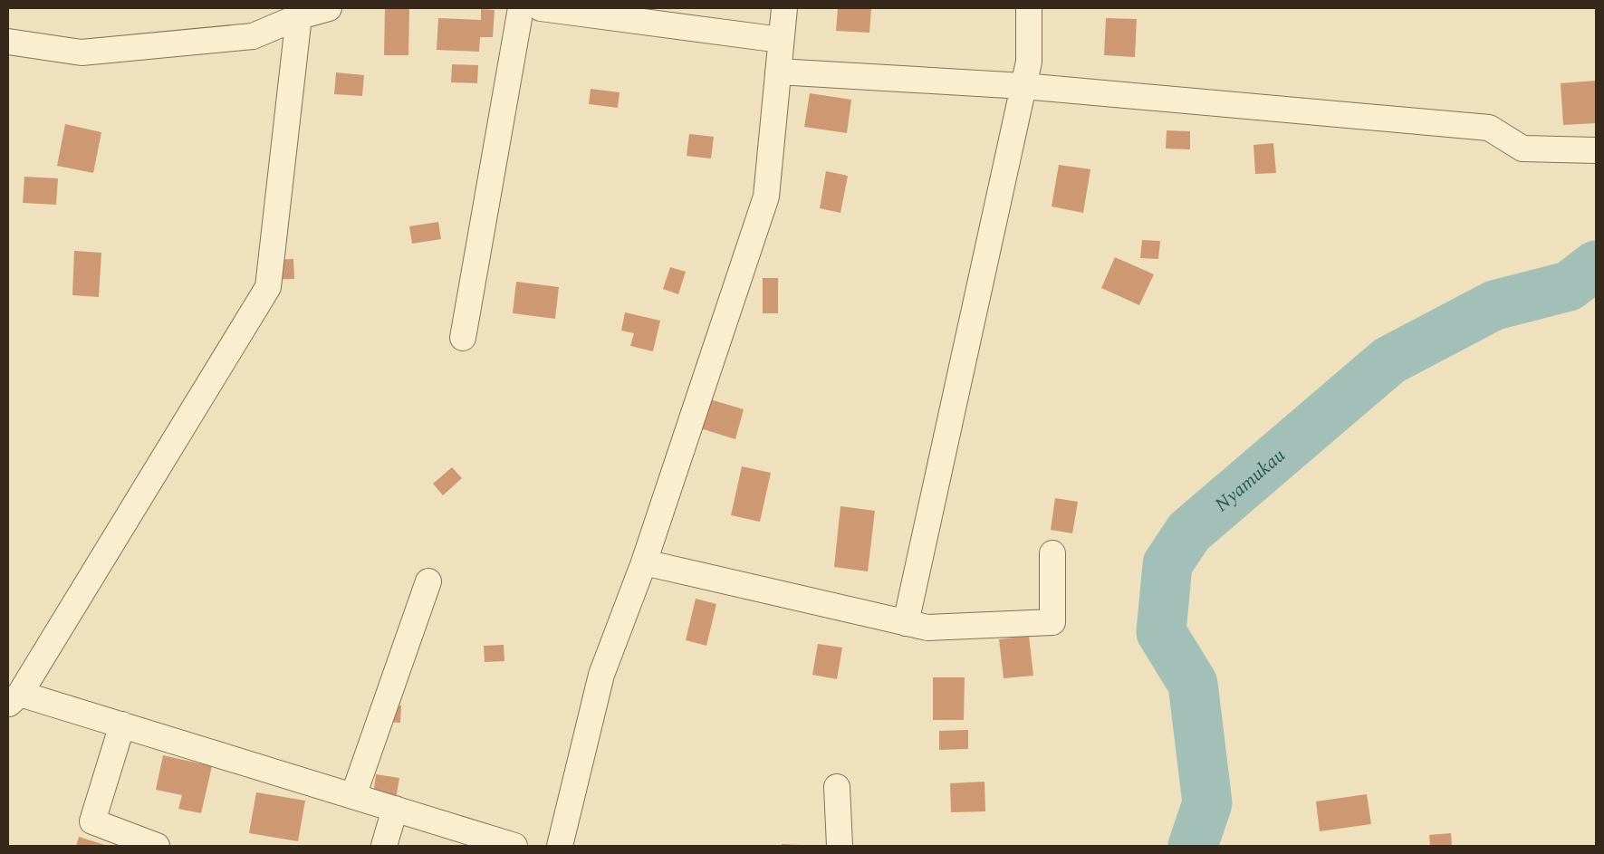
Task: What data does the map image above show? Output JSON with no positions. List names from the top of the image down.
{
  "water": ["Nyamukau"]
}
